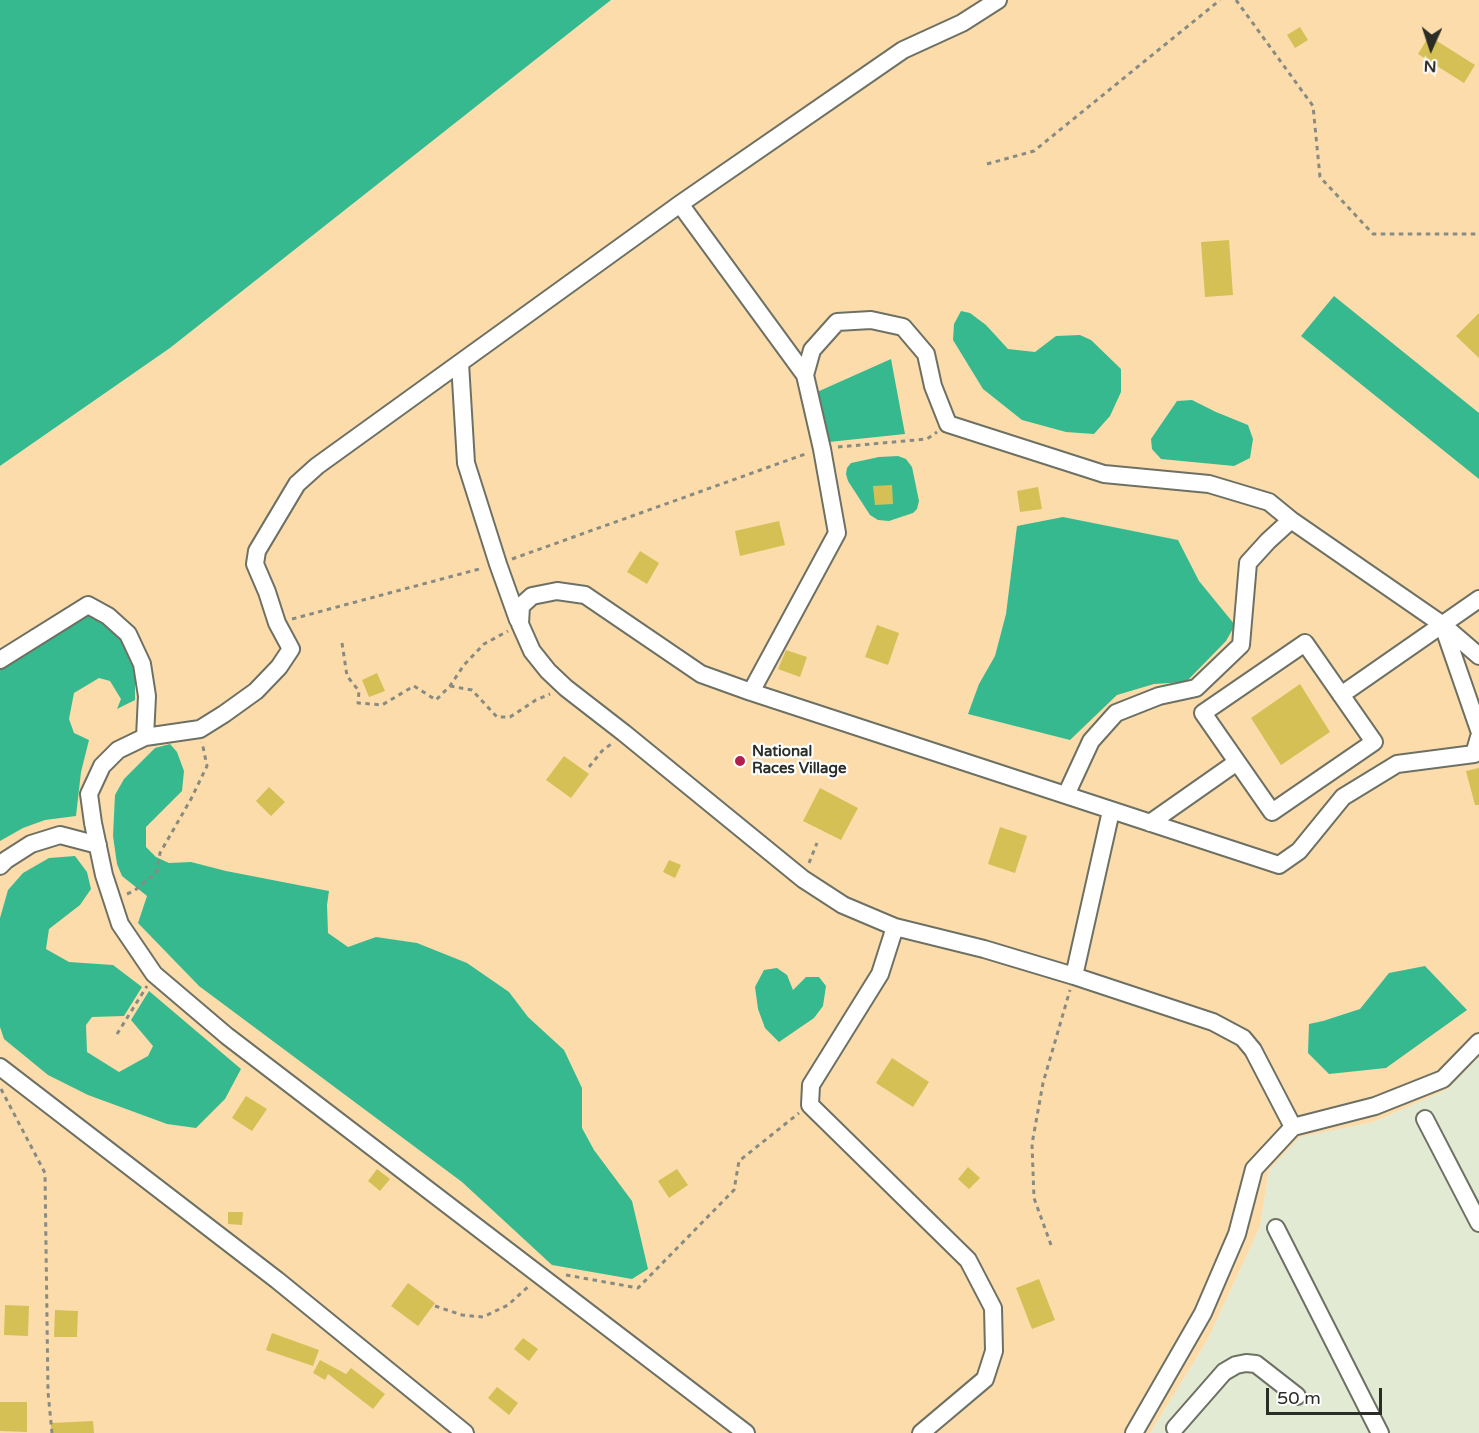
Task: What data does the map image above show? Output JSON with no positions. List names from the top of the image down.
{
  "places": ["National Races Village"],
  "scale_bar": "50 m",
  "north": "bottom"
}
